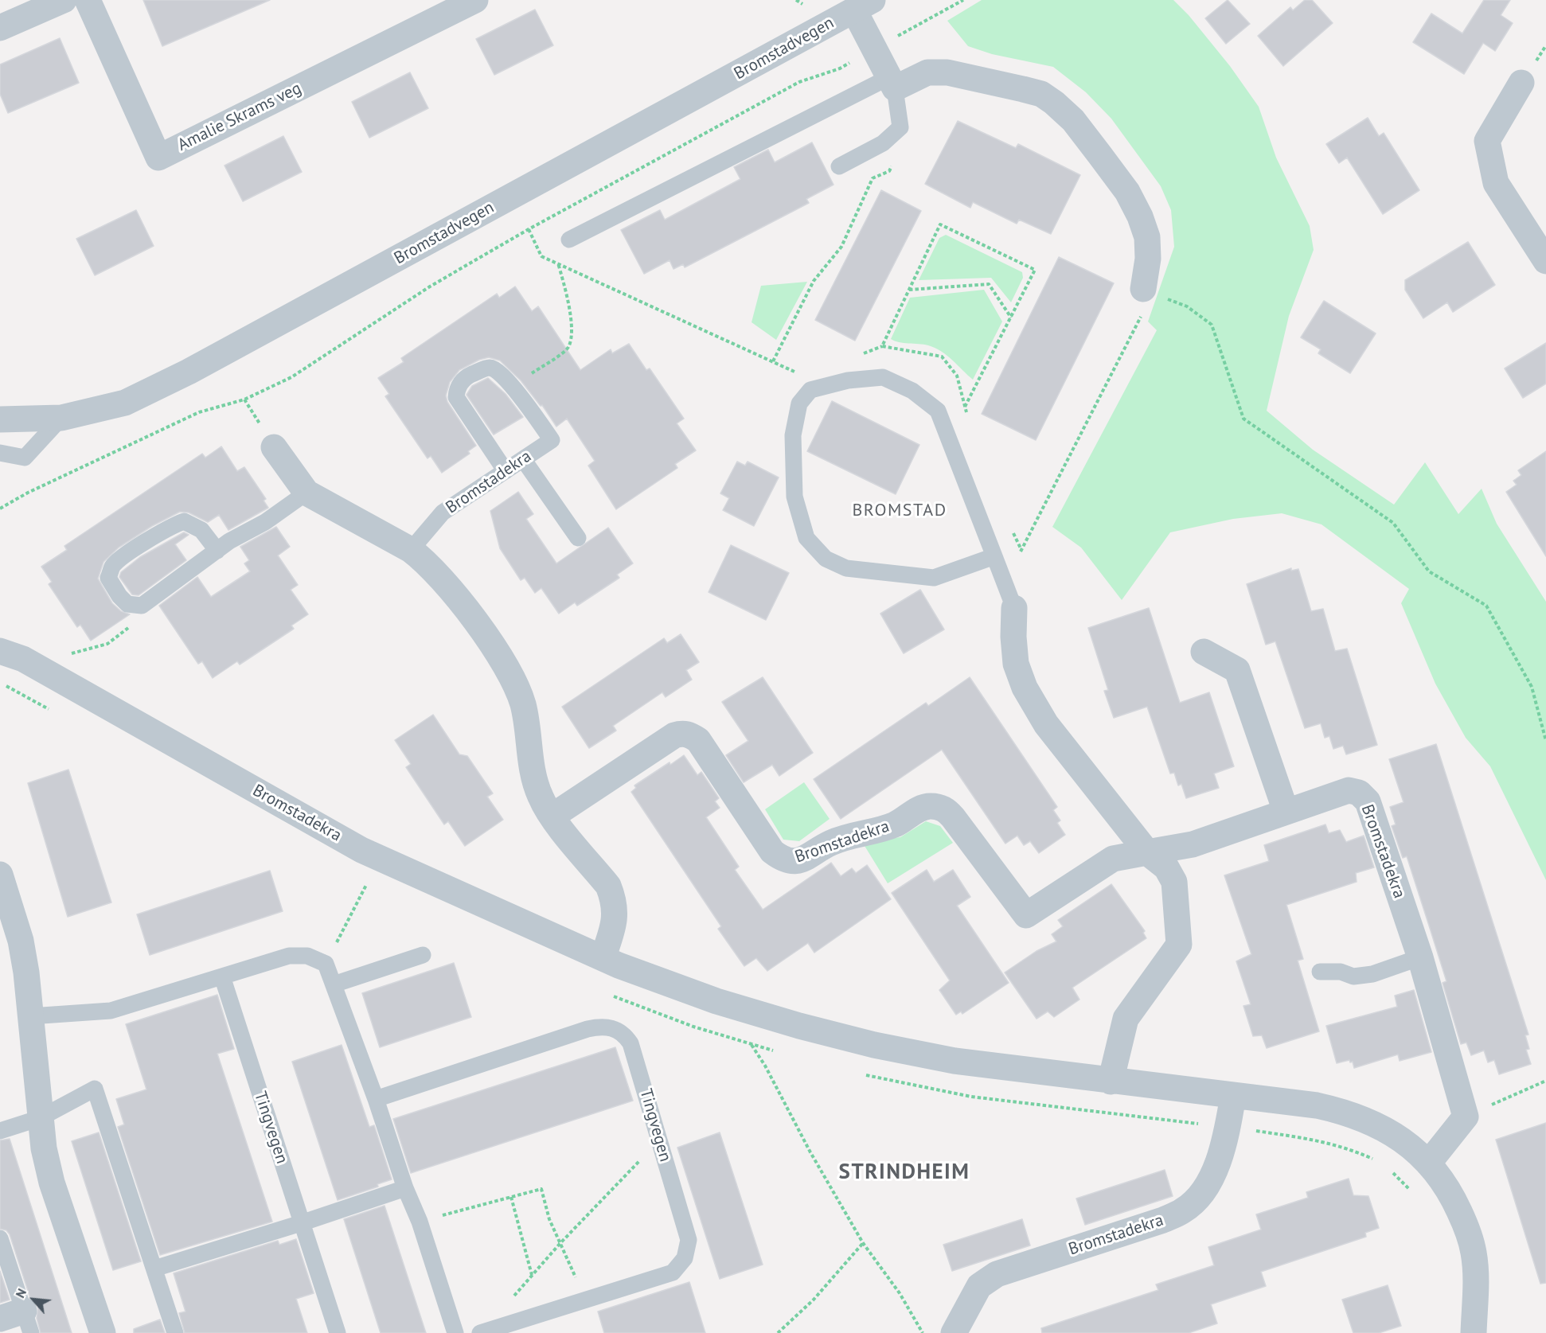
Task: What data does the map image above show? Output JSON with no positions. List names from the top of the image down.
{
  "streets": {
    "street": ["Bromstadvegen", "Amalie Skrams veg", "Bromstadekra"],
    "lane": ["Tingvegen"]
  },
  "districts": ["BROMSTAD", "STRINDHEIM"],
  "north": "top left"
}
